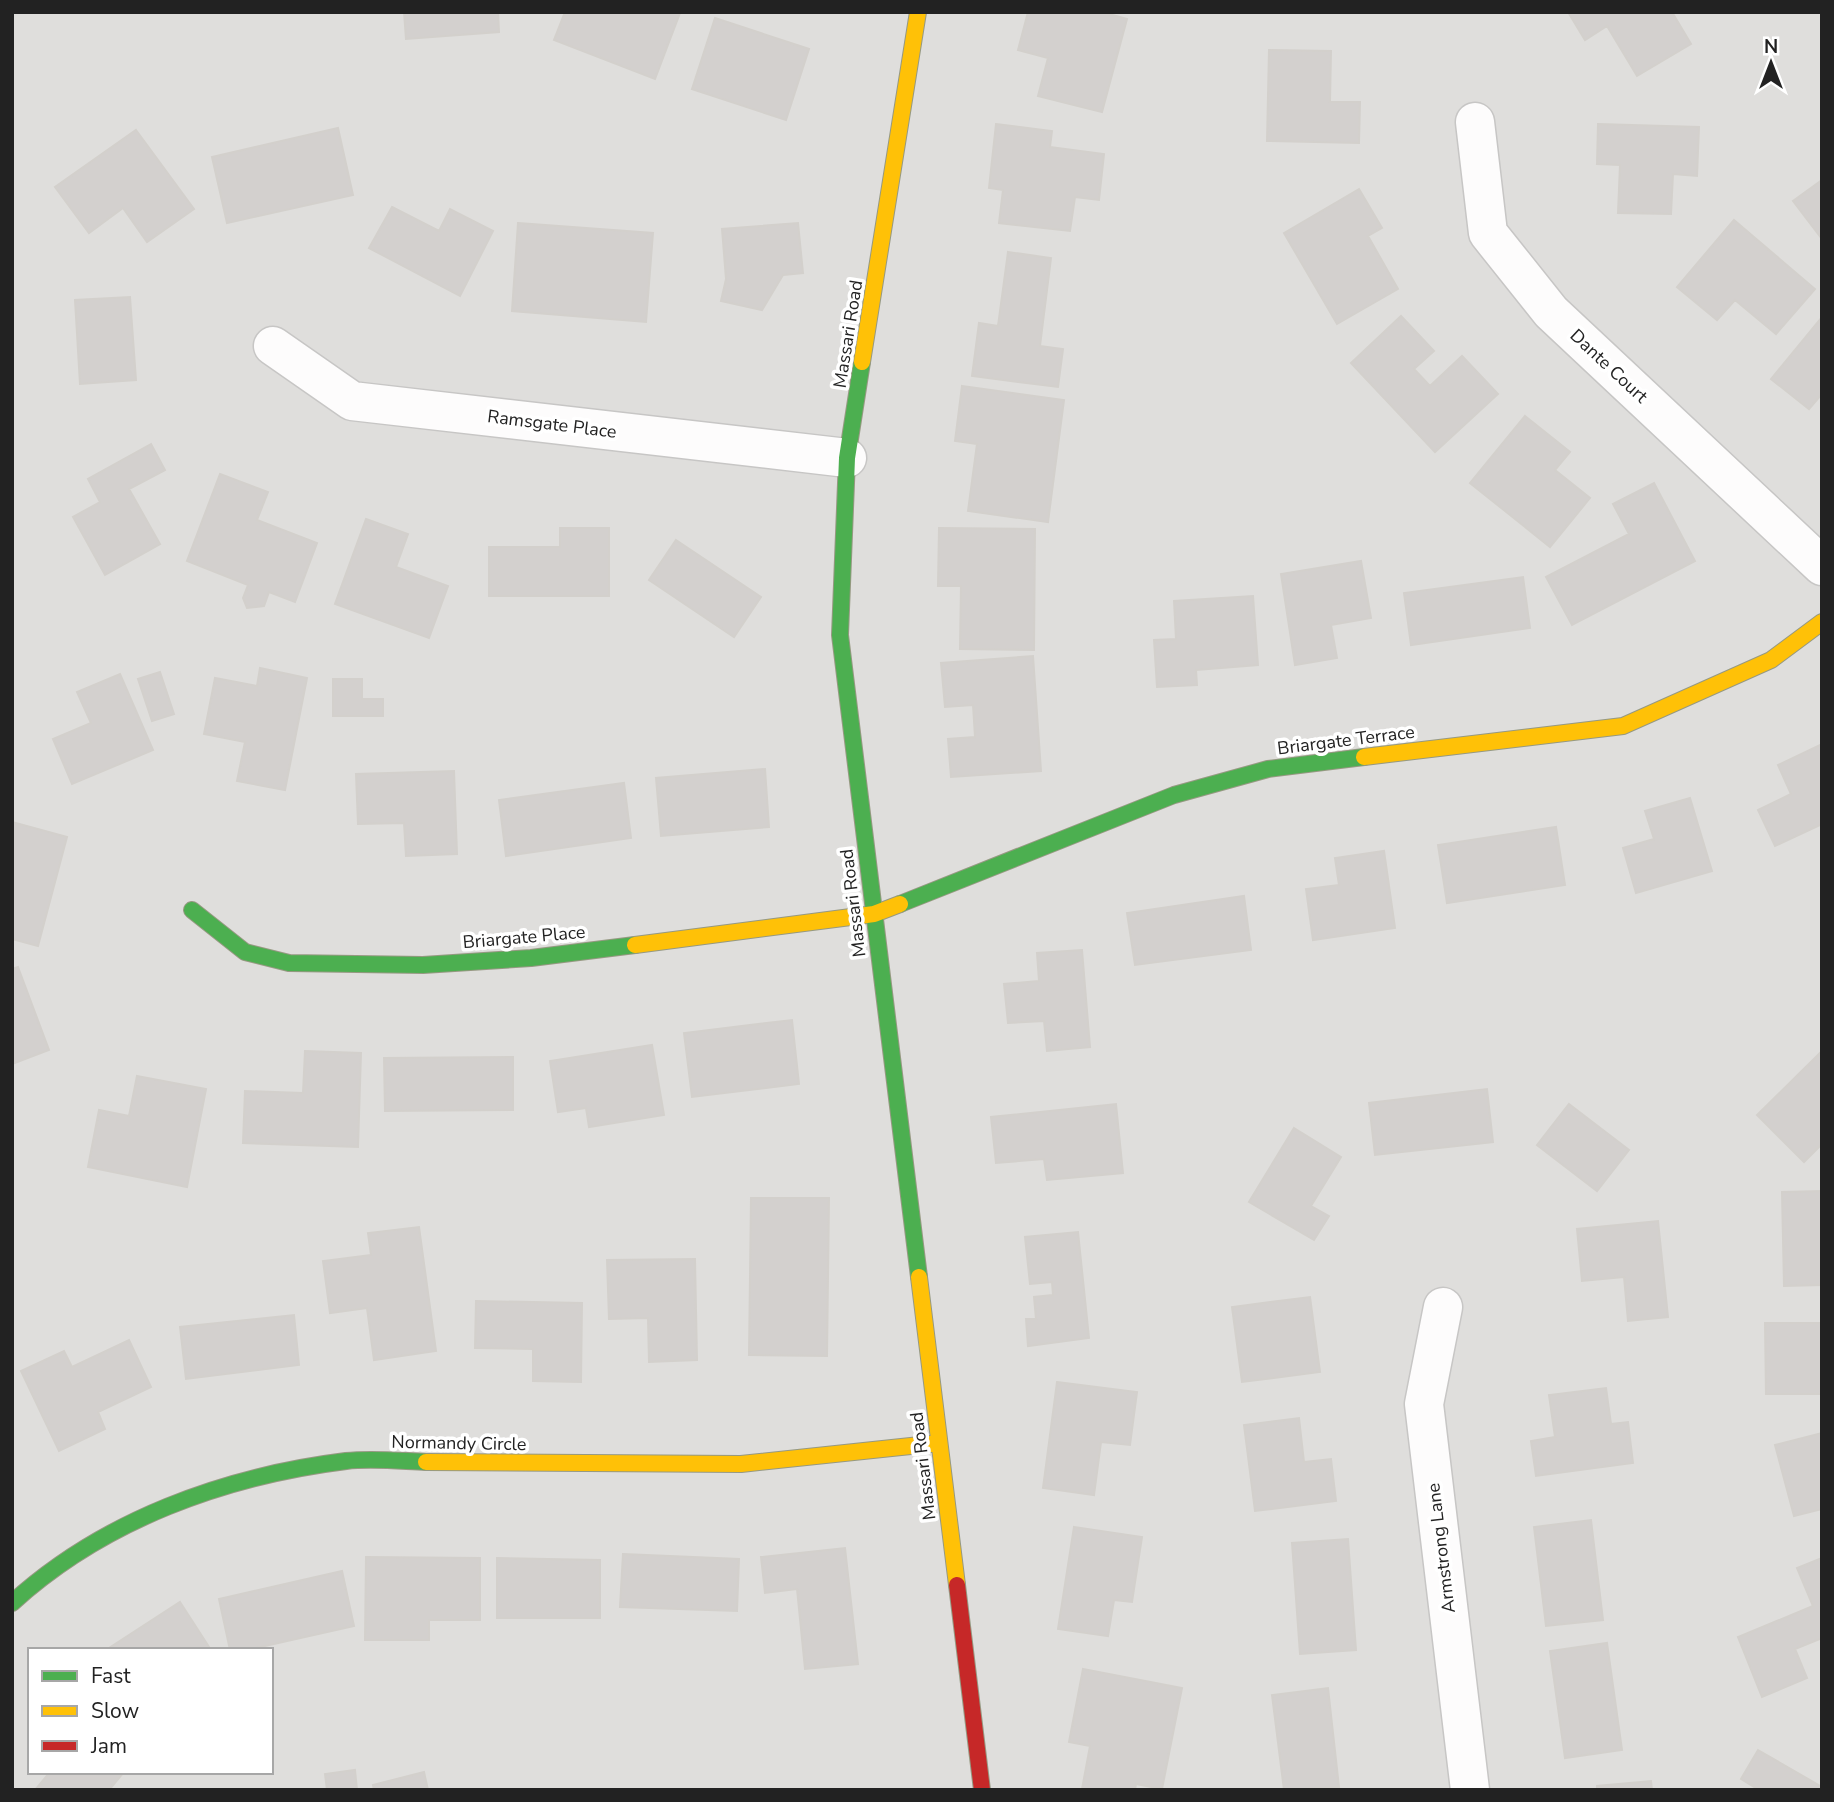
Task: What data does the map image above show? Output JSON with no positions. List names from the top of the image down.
{
  "streets": {
    "street": [
      "Massari Road",
      "Dante Court",
      "Ramsgate Place",
      "Briargate Terrace",
      "Briargate Place",
      "Normandy Circle",
      "Armstrong Lane"
    ]
  },
  "crossings": [
    ["Massari Road", "Ramsgate Place"],
    ["Massari Road", "Briargate Terrace"],
    ["Massari Road", "Briargate Place"],
    ["Massari Road", "Normandy Circle"],
    ["Briargate Terrace", "Briargate Place"]
  ],
  "legend": ["Fast", "Slow", "Jam"],
  "north": "top"
}
